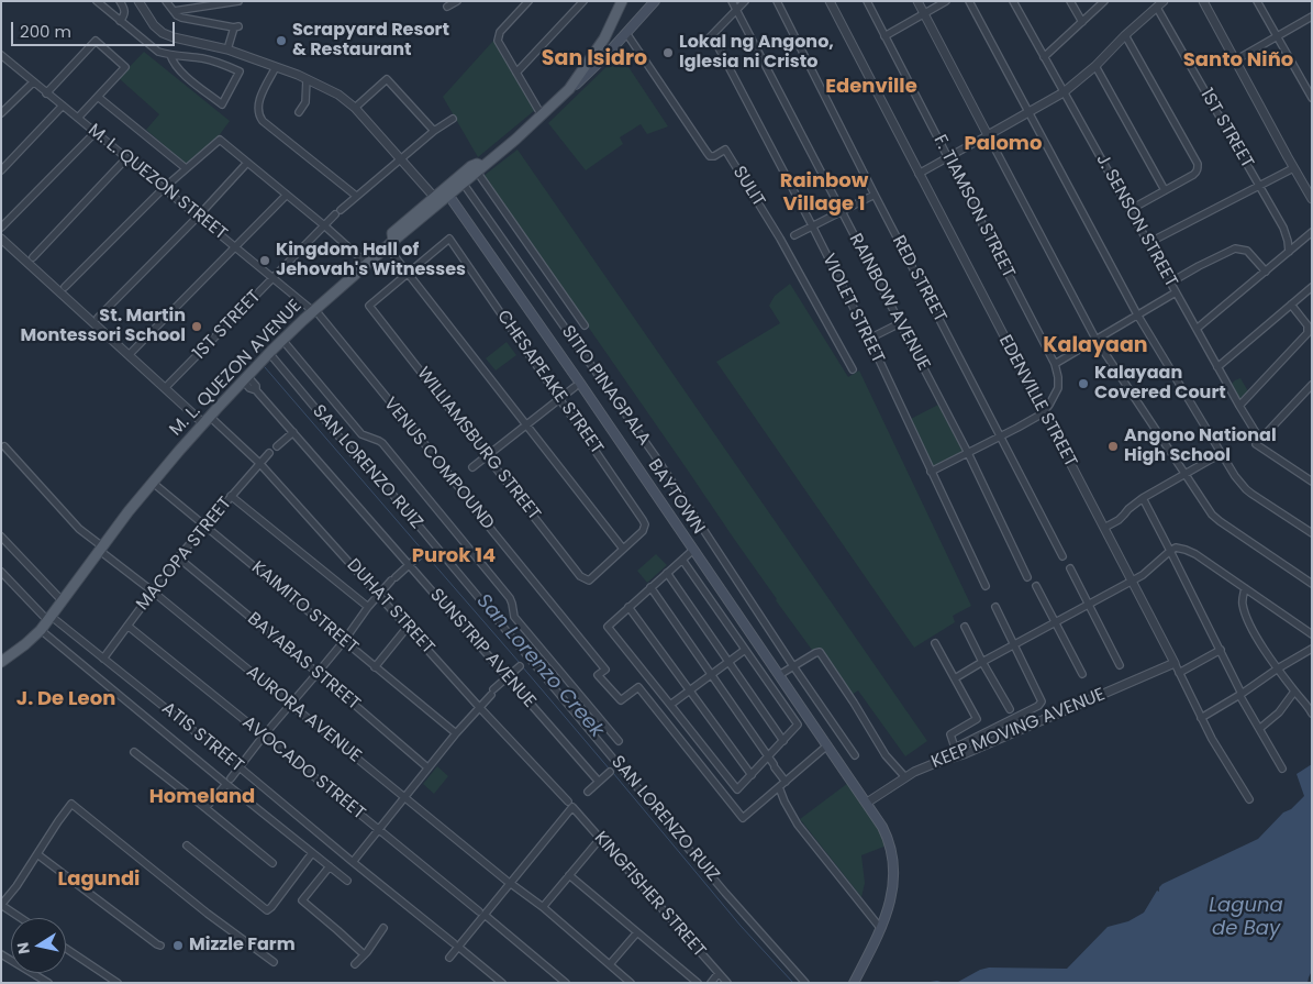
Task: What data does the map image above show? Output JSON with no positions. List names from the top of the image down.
{
  "streets": {
    "main road": ["M. L. QUEZON AVENUE", "BAYTOWN"],
    "street": [
      "1ST STREET",
      "M. L. QUEZON STREET",
      "SULIT",
      "F. TIAMSON STREET",
      "J. SENSON STREET",
      "RED STREET",
      "RAINBOW AVENUE",
      "VIOLET STREET",
      "CHESAPEAKE STREET",
      "SITIO PINAGPALA",
      "EDENVILLE STREET",
      "WILLIAMSBURG STREET",
      "VENUS COMPOUND",
      "SAN LORENZO RUIZ",
      "MACOPA STREET",
      "DUHAT STREET",
      "KAIMITO STREET",
      "SUNSTRIP AVENUE",
      "BAYABAS STREET",
      "AURORA AVENUE",
      "KEEP MOVING AVENUE",
      "ATIS STREET",
      "AVOCADO STREET",
      "KINGFISHER STREET"
    ]
  },
  "crossings": [
    ["1ST STREET", "M. L. QUEZON STREET"],
    ["M. L. QUEZON STREET", "M. L. QUEZON AVENUE"],
    ["M. L. QUEZON STREET", "VENUS COMPOUND"],
    ["SULIT", "M. L. QUEZON AVENUE"],
    ["F. TIAMSON STREET", "EDENVILLE STREET"],
    ["M. L. QUEZON AVENUE", "SITIO PINAGPALA"],
    ["M. L. QUEZON AVENUE", "VENUS COMPOUND"],
    ["M. L. QUEZON AVENUE", "SAN LORENZO RUIZ"],
    ["M. L. QUEZON AVENUE", "BAYTOWN"],
    ["M. L. QUEZON AVENUE", "DUHAT STREET"],
    ["M. L. QUEZON AVENUE", "KAIMITO STREET"],
    ["M. L. QUEZON AVENUE", "SUNSTRIP AVENUE"],
    ["M. L. QUEZON AVENUE", "AURORA AVENUE"],
    ["M. L. QUEZON AVENUE", "ATIS STREET"],
    ["CHESAPEAKE STREET", "WILLIAMSBURG STREET"],
    ["EDENVILLE STREET", "KEEP MOVING AVENUE"],
    ["BAYTOWN", "KEEP MOVING AVENUE"],
    ["MACOPA STREET", "DUHAT STREET"],
    ["MACOPA STREET", "KAIMITO STREET"],
    ["MACOPA STREET", "BAYABAS STREET"],
    ["MACOPA STREET", "AURORA AVENUE"],
    ["MACOPA STREET", "ATIS STREET"],
    ["MACOPA STREET", "AVOCADO STREET"],
    ["DUHAT STREET", "KINGFISHER STREET"]
  ],
  "districts": [
    "San Isidro",
    "Santo Niño",
    "Edenville",
    "Palomo",
    "Rainbow Village 1",
    "Kalayaan",
    "Purok 14",
    "J. De Leon",
    "Homeland",
    "Lagundi"
  ],
  "water": ["San Lorenzo Creek", "Laguna de Bay"],
  "places": [
    "Scrapyard Resort & Restaurant",
    "Lokal ng Angono, Iglesia ni Cristo",
    "Kingdom Hall of Jehovah's Witnesses",
    "St. Martin Montessori School",
    "Kalayaan Covered Court",
    "Angono National High School",
    "Mizzle Farm"
  ],
  "scale_bar": "200 m",
  "north": "left"
}
